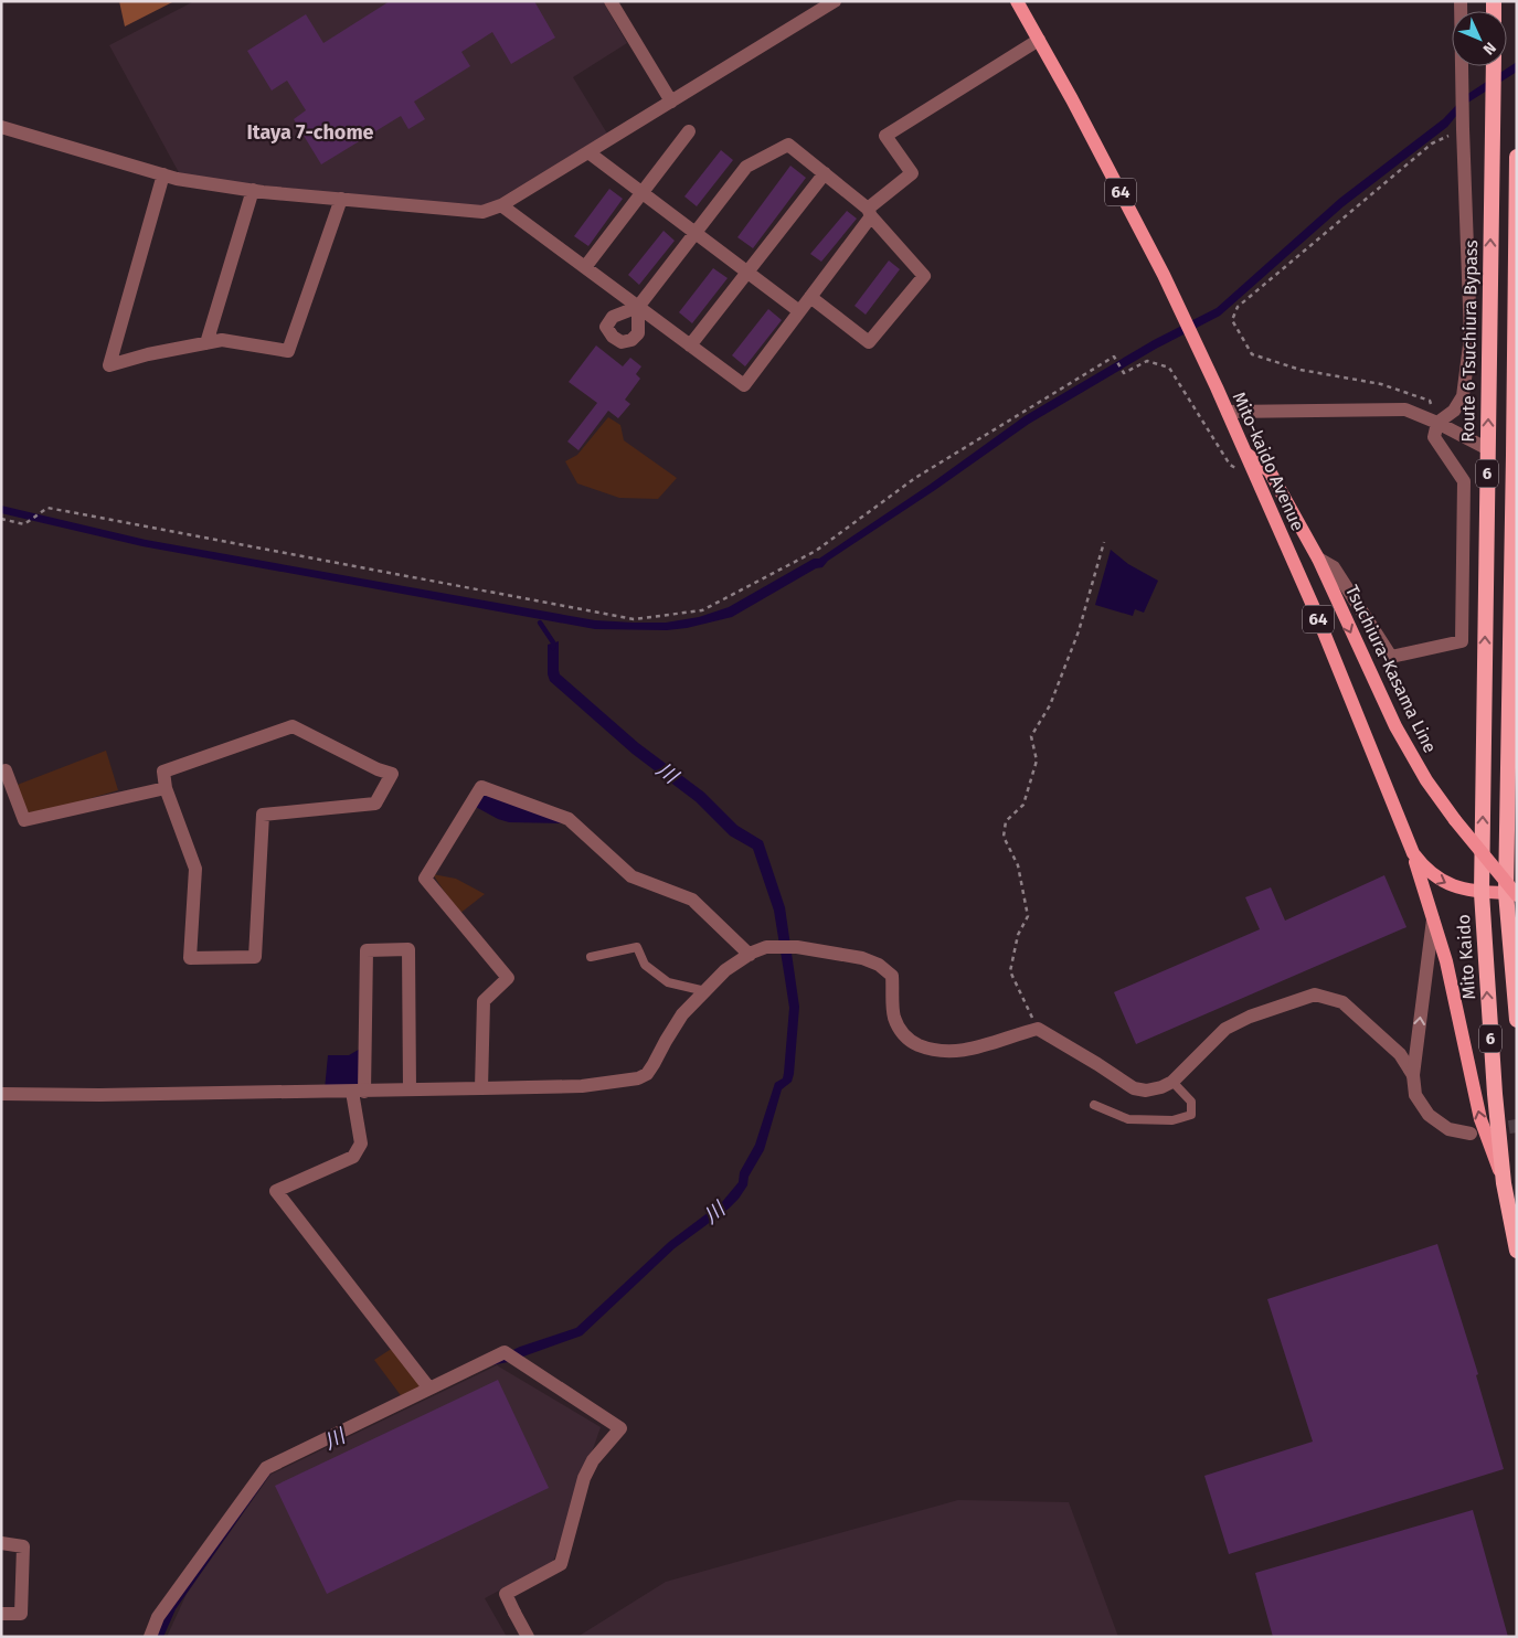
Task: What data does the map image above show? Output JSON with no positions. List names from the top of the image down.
{
  "streets": {
    "highway": ["Route 6 Tsuchiura Bypass", "6", "Mito Kaido"],
    "main road": ["64", "Mito-kaido Avenue", "Tsuchiura-Kasama Line"]
  },
  "crossings": [
    ["Route 6 Tsuchiura Bypass", "Mito-kaido Avenue"],
    ["Route 6 Tsuchiura Bypass", "Mito Kaido"],
    ["Mito-kaido Avenue", "6"],
    ["Mito-kaido Avenue", "Tsuchiura-Kasama Line"],
    ["Mito-kaido Avenue", "Mito Kaido"],
    ["6", "Tsuchiura-Kasama Line"],
    ["6", "Mito Kaido"]
  ],
  "one_way": ["Tsuchiura-Kasama Line"],
  "districts": ["Itaya 7-chome"],
  "water": ["川"],
  "north": "bottom right"
}
